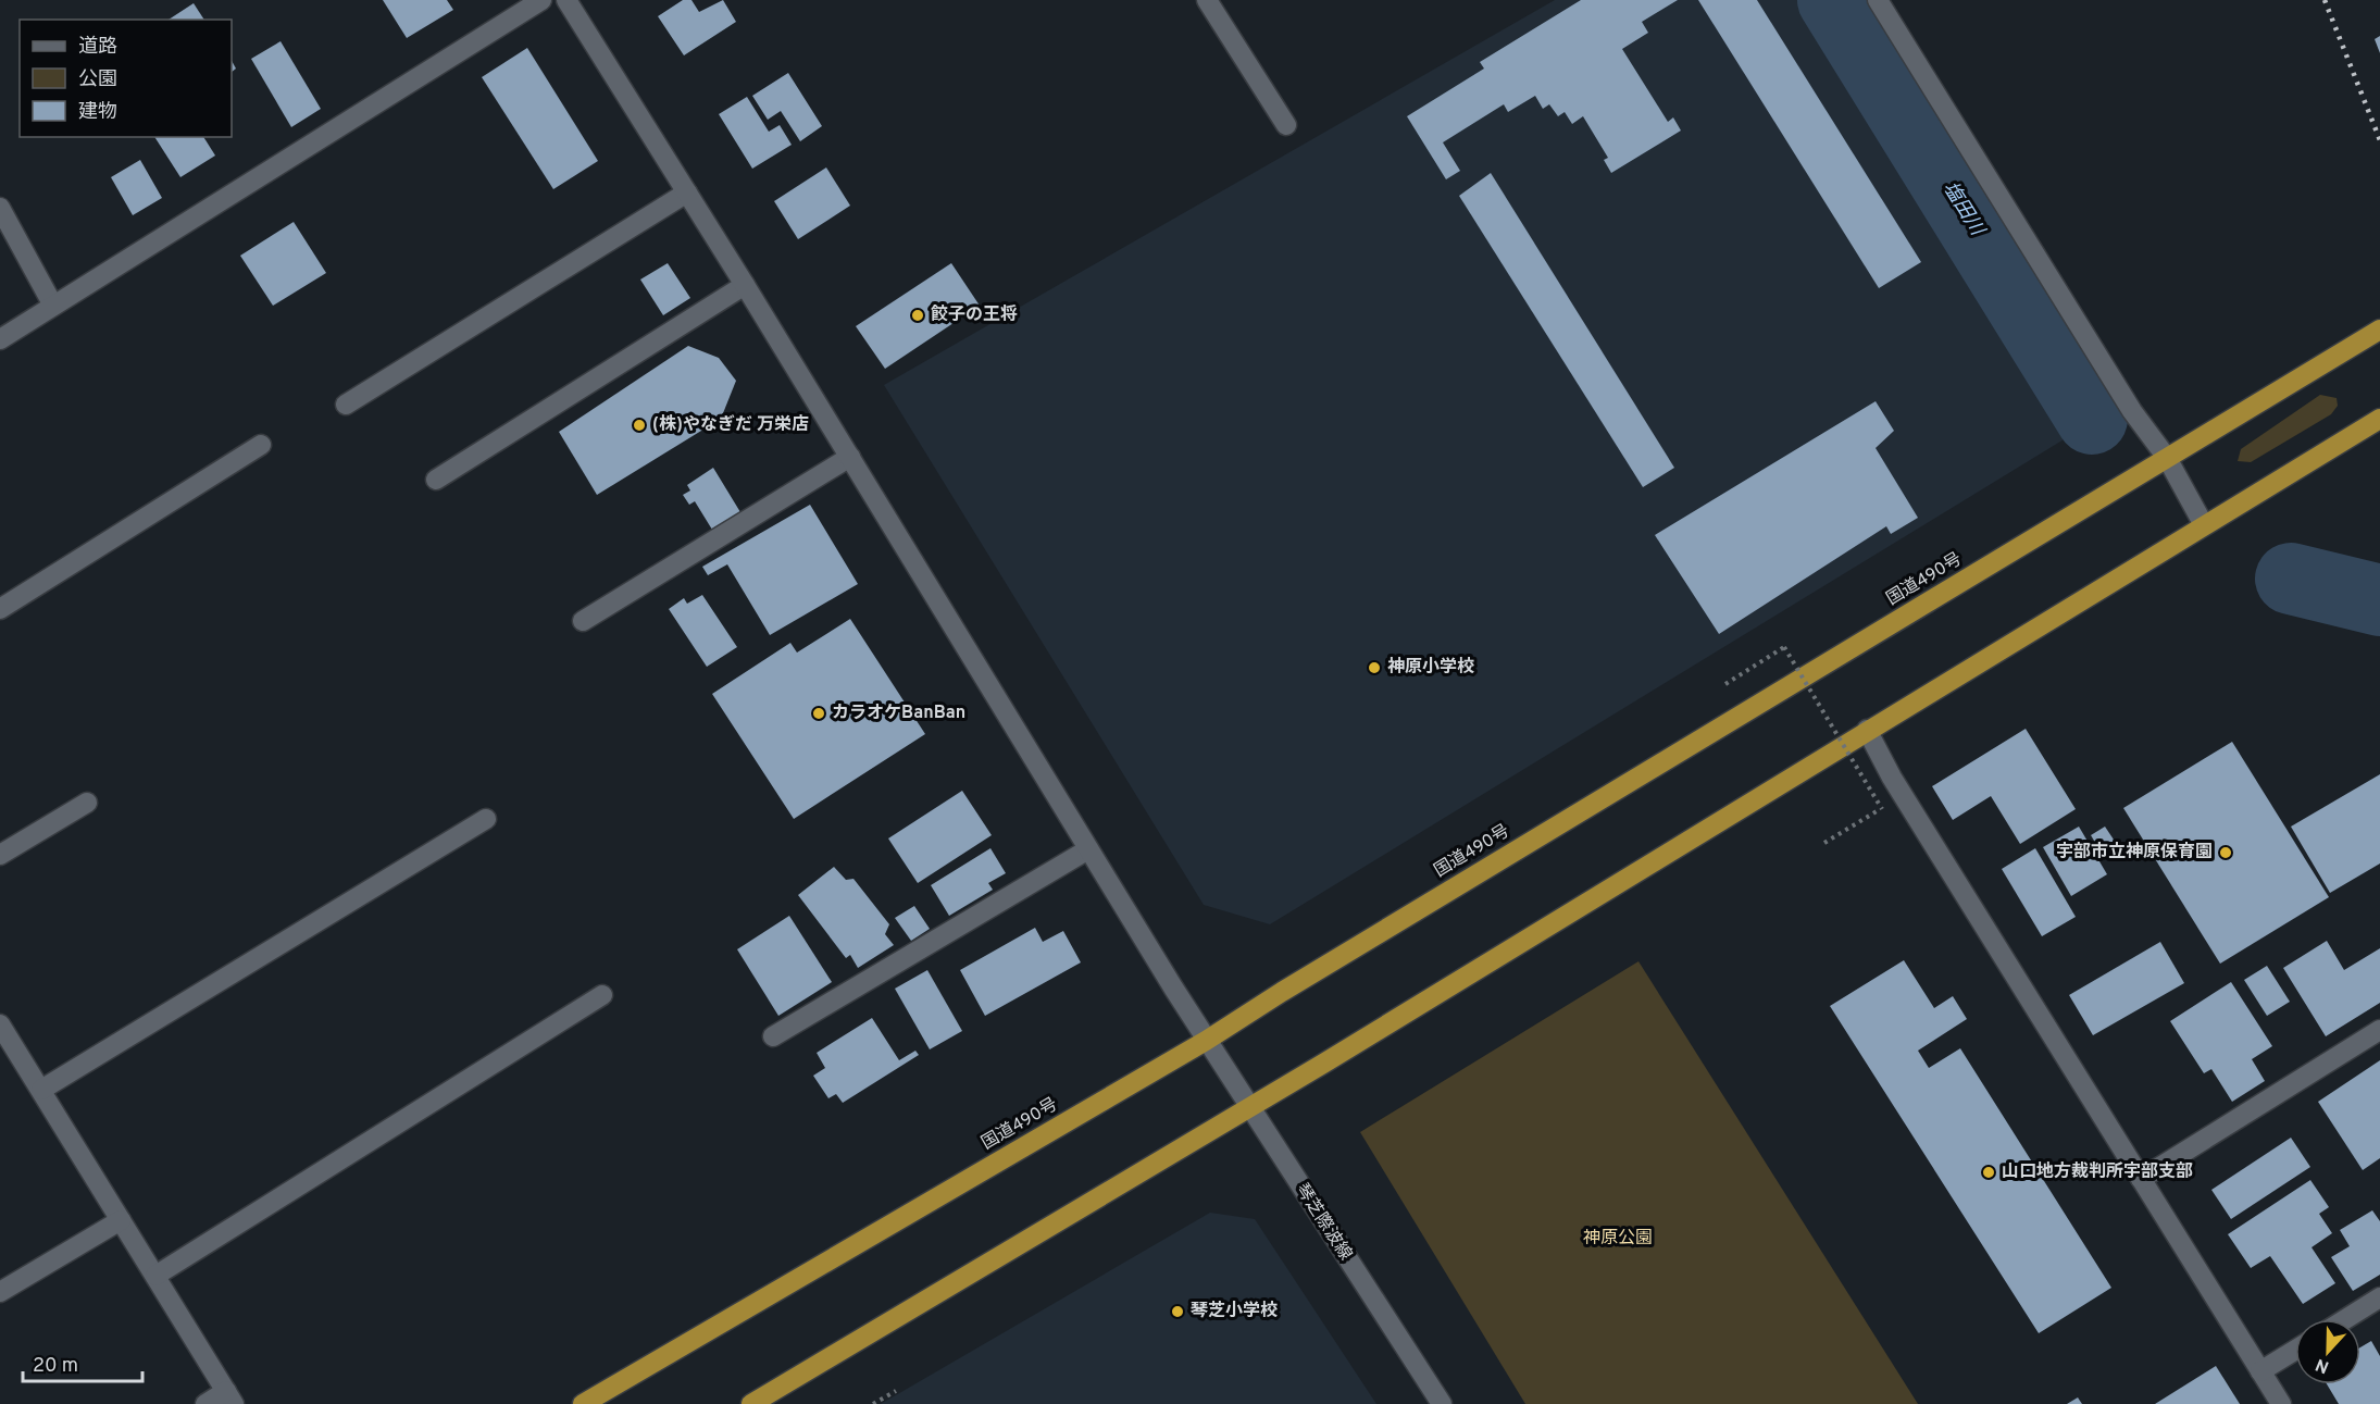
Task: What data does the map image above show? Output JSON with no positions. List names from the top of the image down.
{
  "streets": {
    "highway": ["国道490号"],
    "street": ["琴芝際波線"]
  },
  "crossings": [
    ["国道490号", "琴芝際波線"]
  ],
  "water": ["塩田川"],
  "parks": ["神原公園"],
  "places": [
    "餃子の王将",
    "(株)やなぎだ 万栄店",
    "神原小学校",
    "カラオケBanBan",
    "宇部市立神原保育園",
    "山口地方裁判所宇部支部",
    "琴芝小学校"
  ],
  "legend": ["道路", "公園", "建物"],
  "scale_bar": "20 m",
  "north": "bottom"
}
